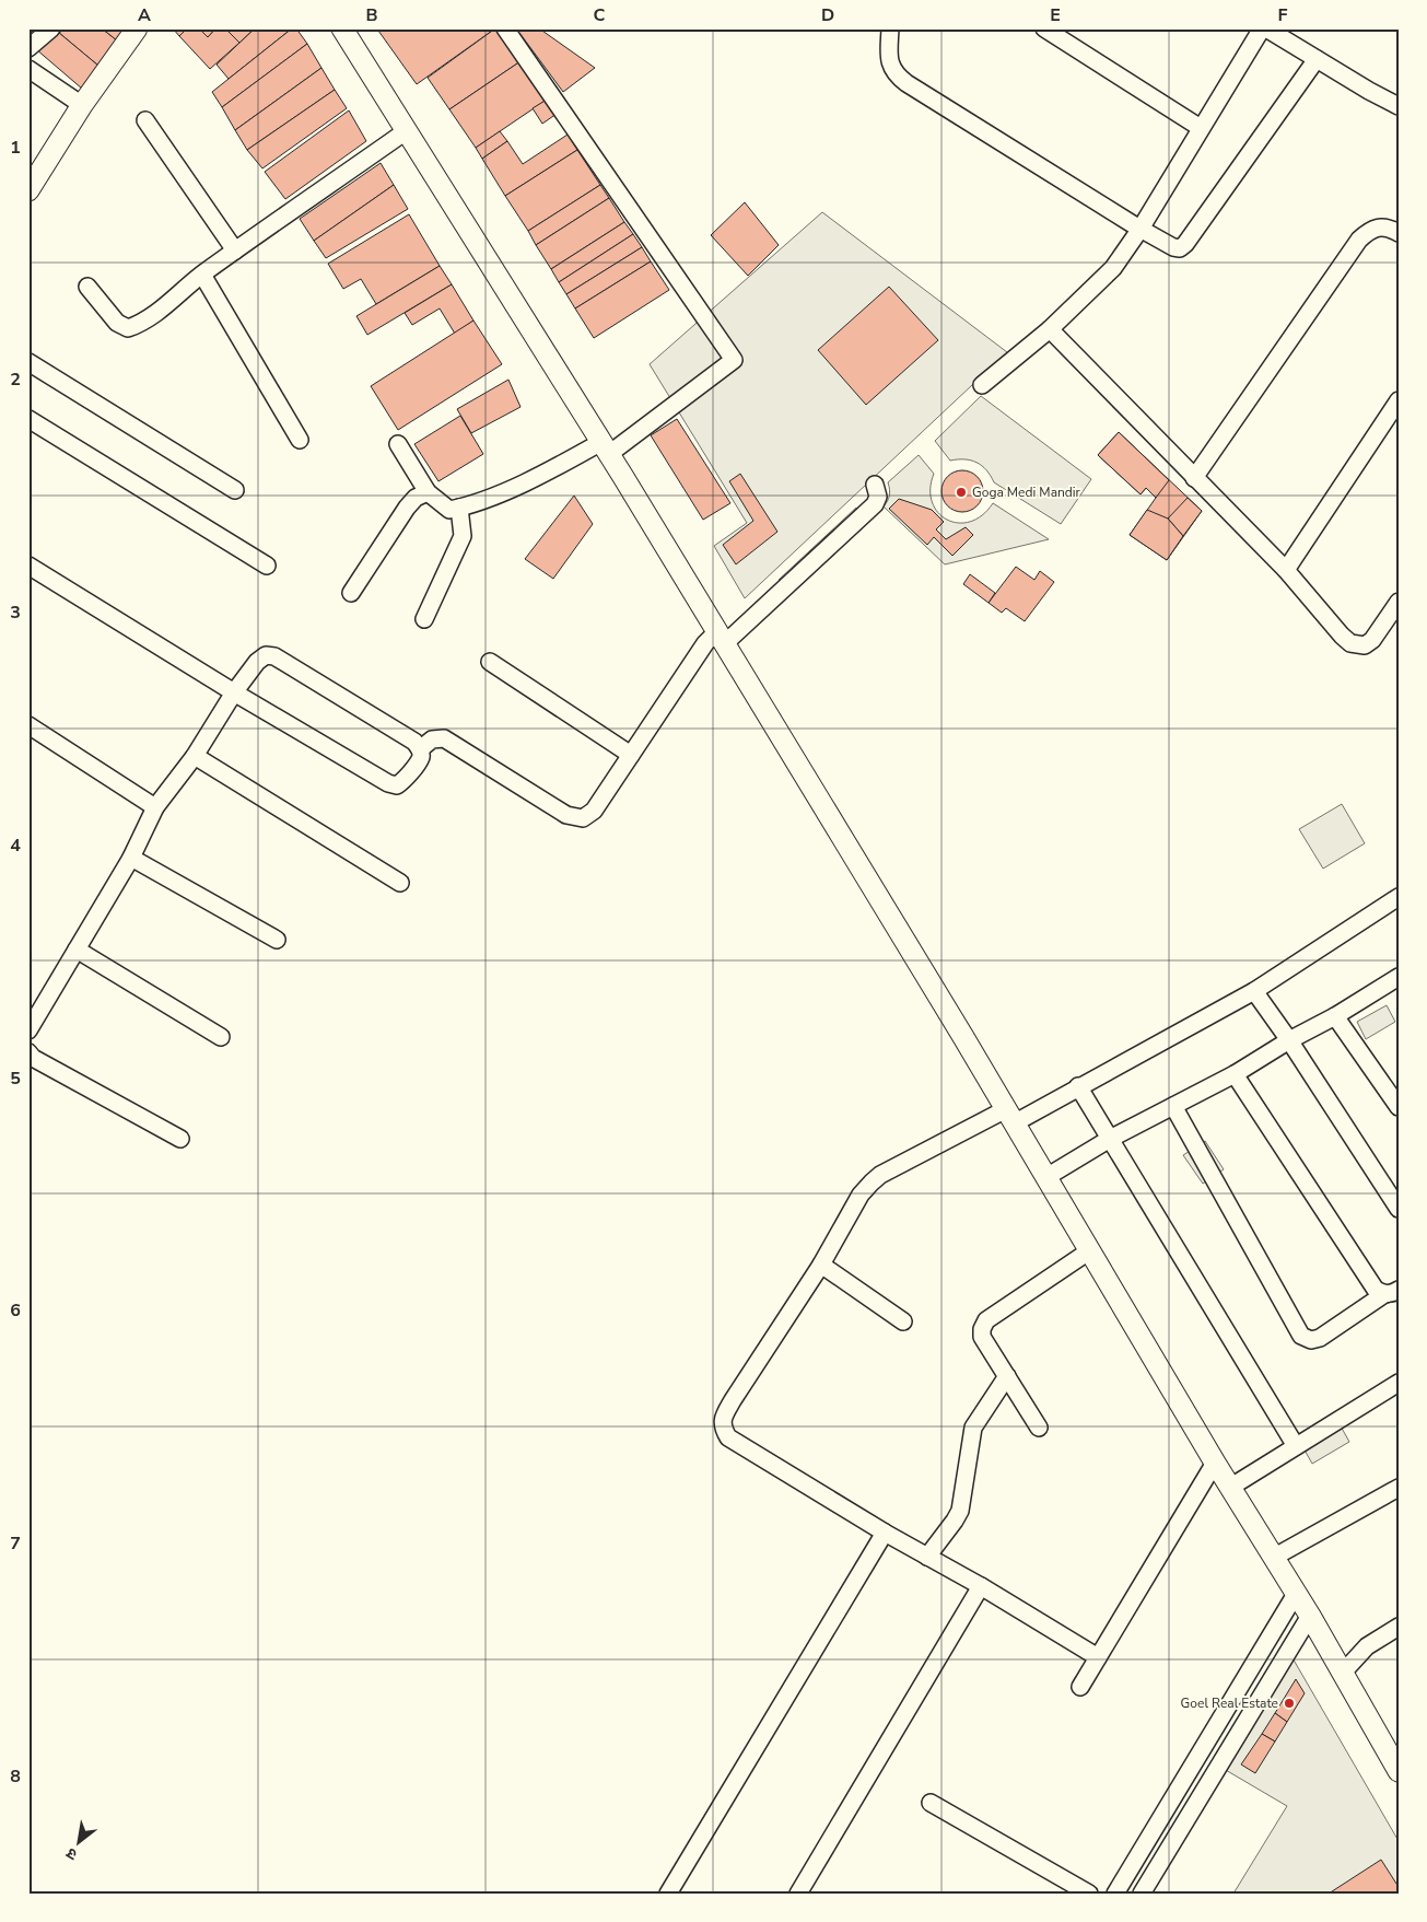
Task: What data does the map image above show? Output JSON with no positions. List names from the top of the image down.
{
  "places": ["Goga Medi Mandir", "Goel Real Estate"],
  "north": "bottom left",
  "grid": {
    "columns": [
      "A",
      "B",
      "C",
      "D",
      "E",
      "F"
    ],
    "rows": [
      "1",
      "2",
      "3",
      "4",
      "5",
      "6",
      "7",
      "8"
    ]
  }
}
